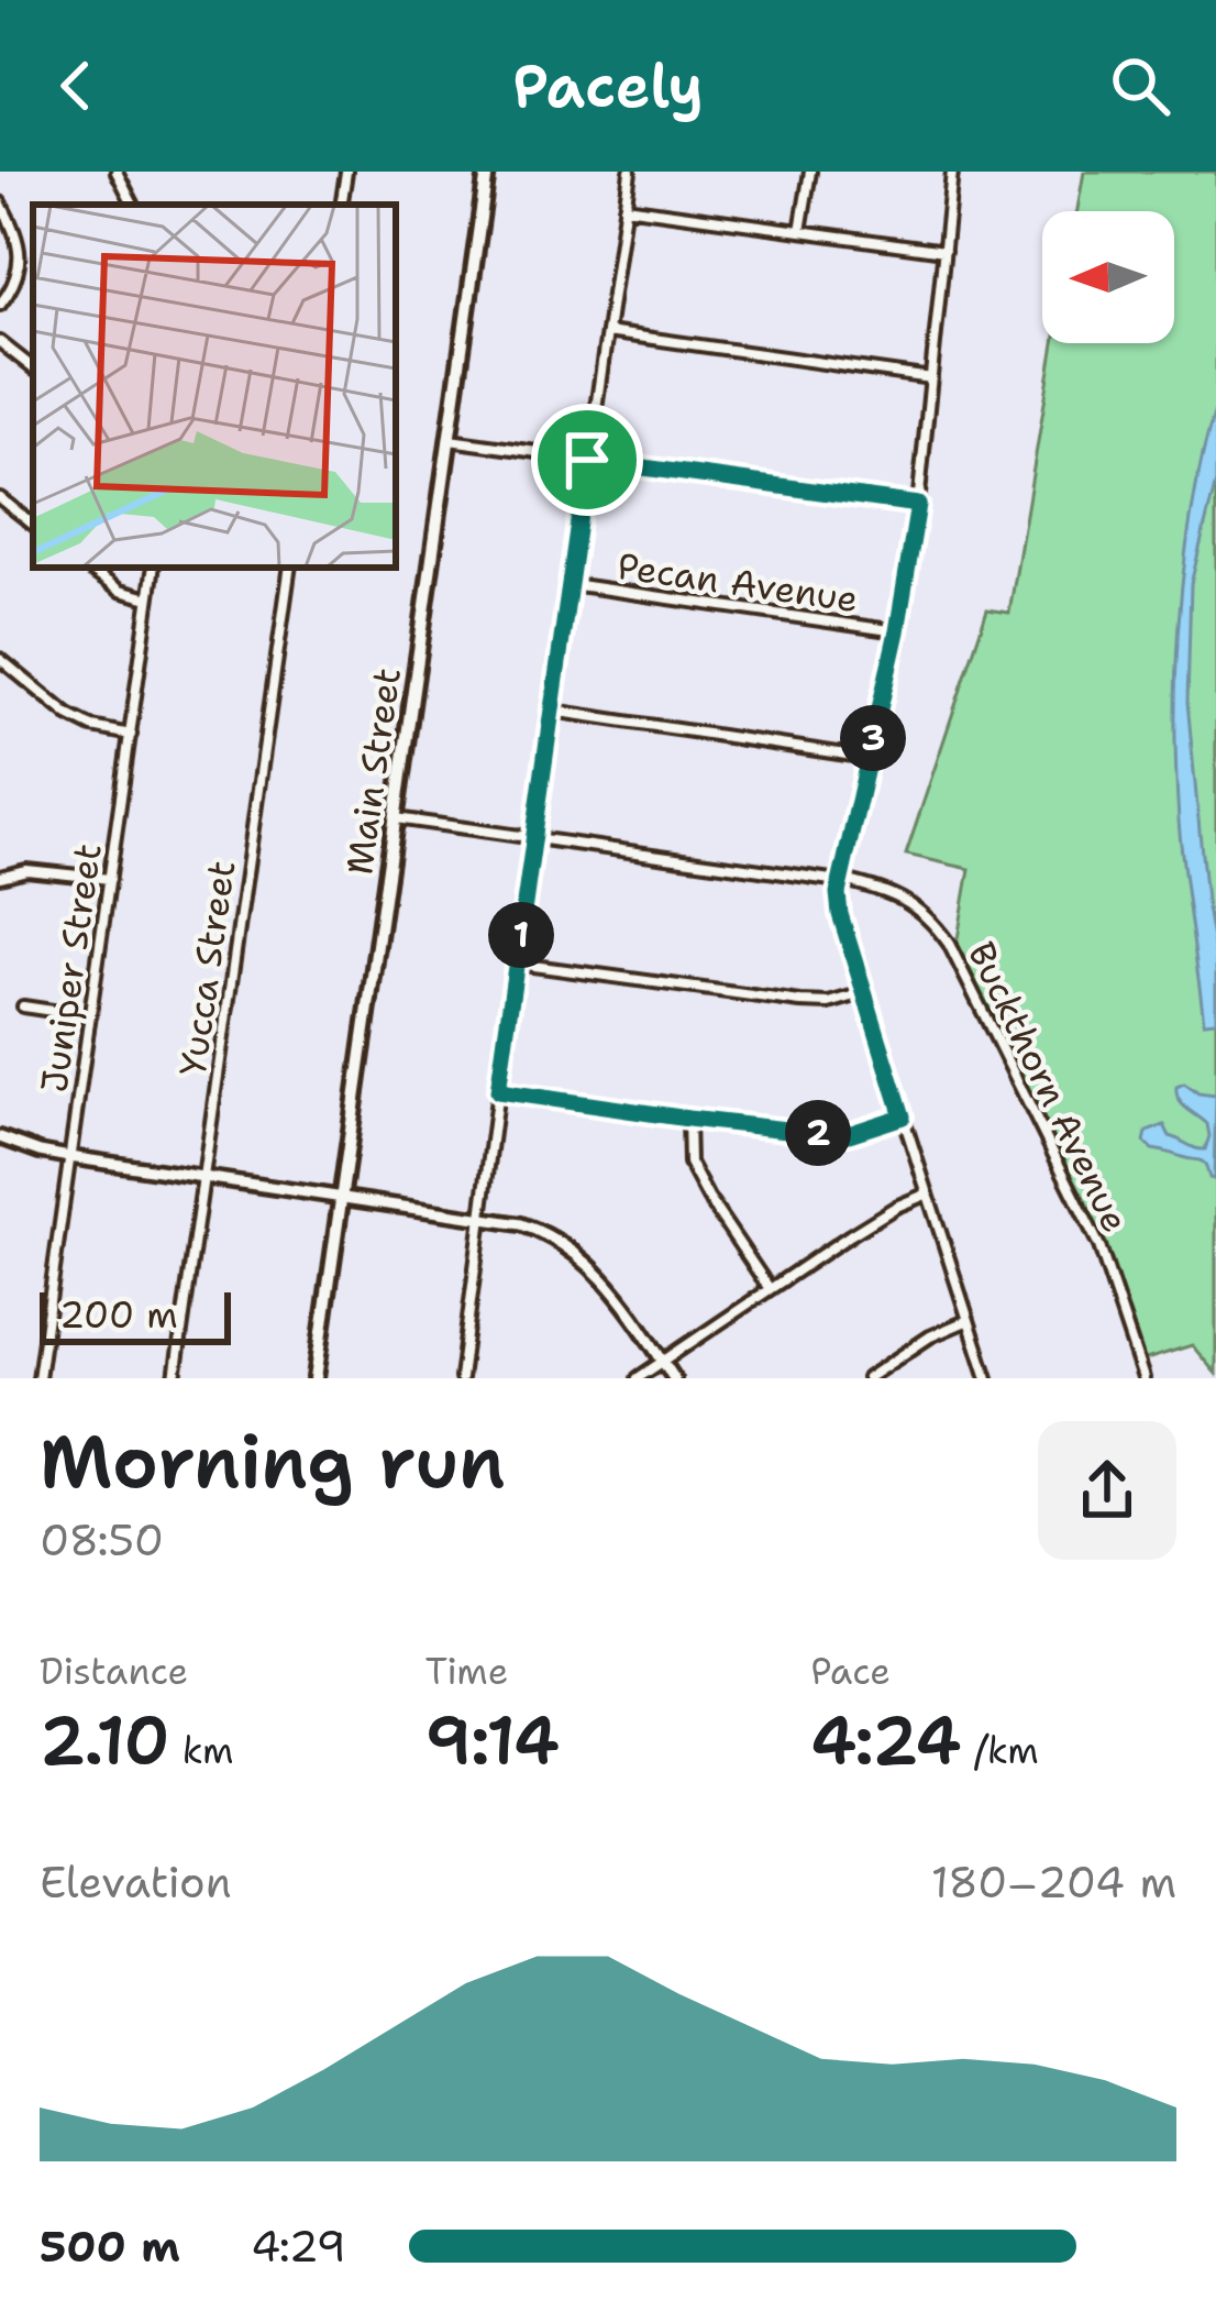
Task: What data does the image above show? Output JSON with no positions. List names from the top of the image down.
{
  "streets": {
    "main road": ["Main Street"],
    "street": [
      "Pecan Avenue",
      "Juniper Street",
      "Yucca Street",
      "Buckthorn Avenue"
    ]
  },
  "crossings": [
    ["Main Street", "Buckthorn Avenue"]
  ],
  "scale_bar": "200 m",
  "north": "left",
  "page": {
    "header": "Pacely",
    "pins": ["3", "1", "2"],
    "scale": "200 m",
    "heading": ["Morning run", "08:50"],
    "stats": [
      ["Distance", "2.10 km"],
      ["Time", "9:14"],
      ["Pace", "4:24 /km"]
    ],
    "chart": ["Elevation", "180–204 m"],
    "list": [
      {
        "name": "500 m",
        "note": "4:29"
      }
    ]
  }
}
